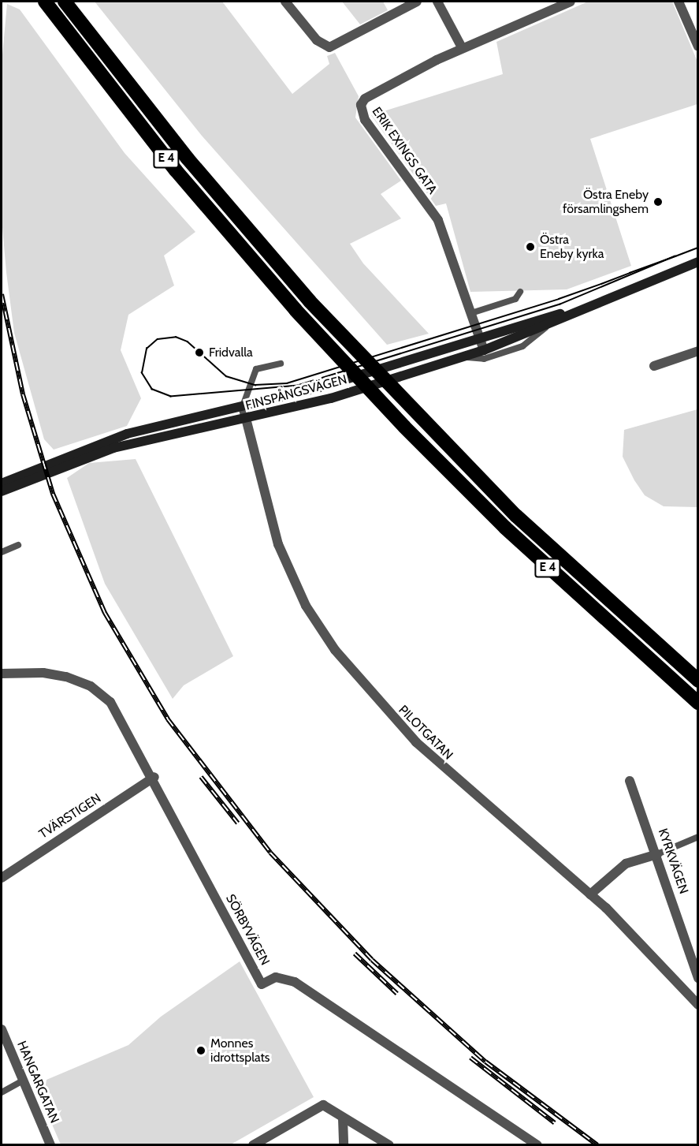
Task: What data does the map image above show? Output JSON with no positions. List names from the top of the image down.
{
  "streets": {
    "highway": ["E 4"],
    "main road": ["FINSPÅNGSVÄGEN"],
    "street": [
      "ERIK EXINGS GATA",
      "PILOTGATAN",
      "TVÄRSTIGEN",
      "KYRKVÄGEN",
      "SÖRBYVÄGEN",
      "HANGARGATAN"
    ]
  },
  "crossings": [
    ["ERIK EXINGS GATA", "FINSPÅNGSVÄGEN"],
    ["FINSPÅNGSVÄGEN", "PILOTGATAN"],
    ["TVÄRSTIGEN", "SÖRBYVÄGEN"]
  ],
  "places": [
    "Östra Eneby församlingshem",
    "Östra Eneby kyrka",
    "Fridvalla",
    "Monnes idrottsplats"
  ]
}
